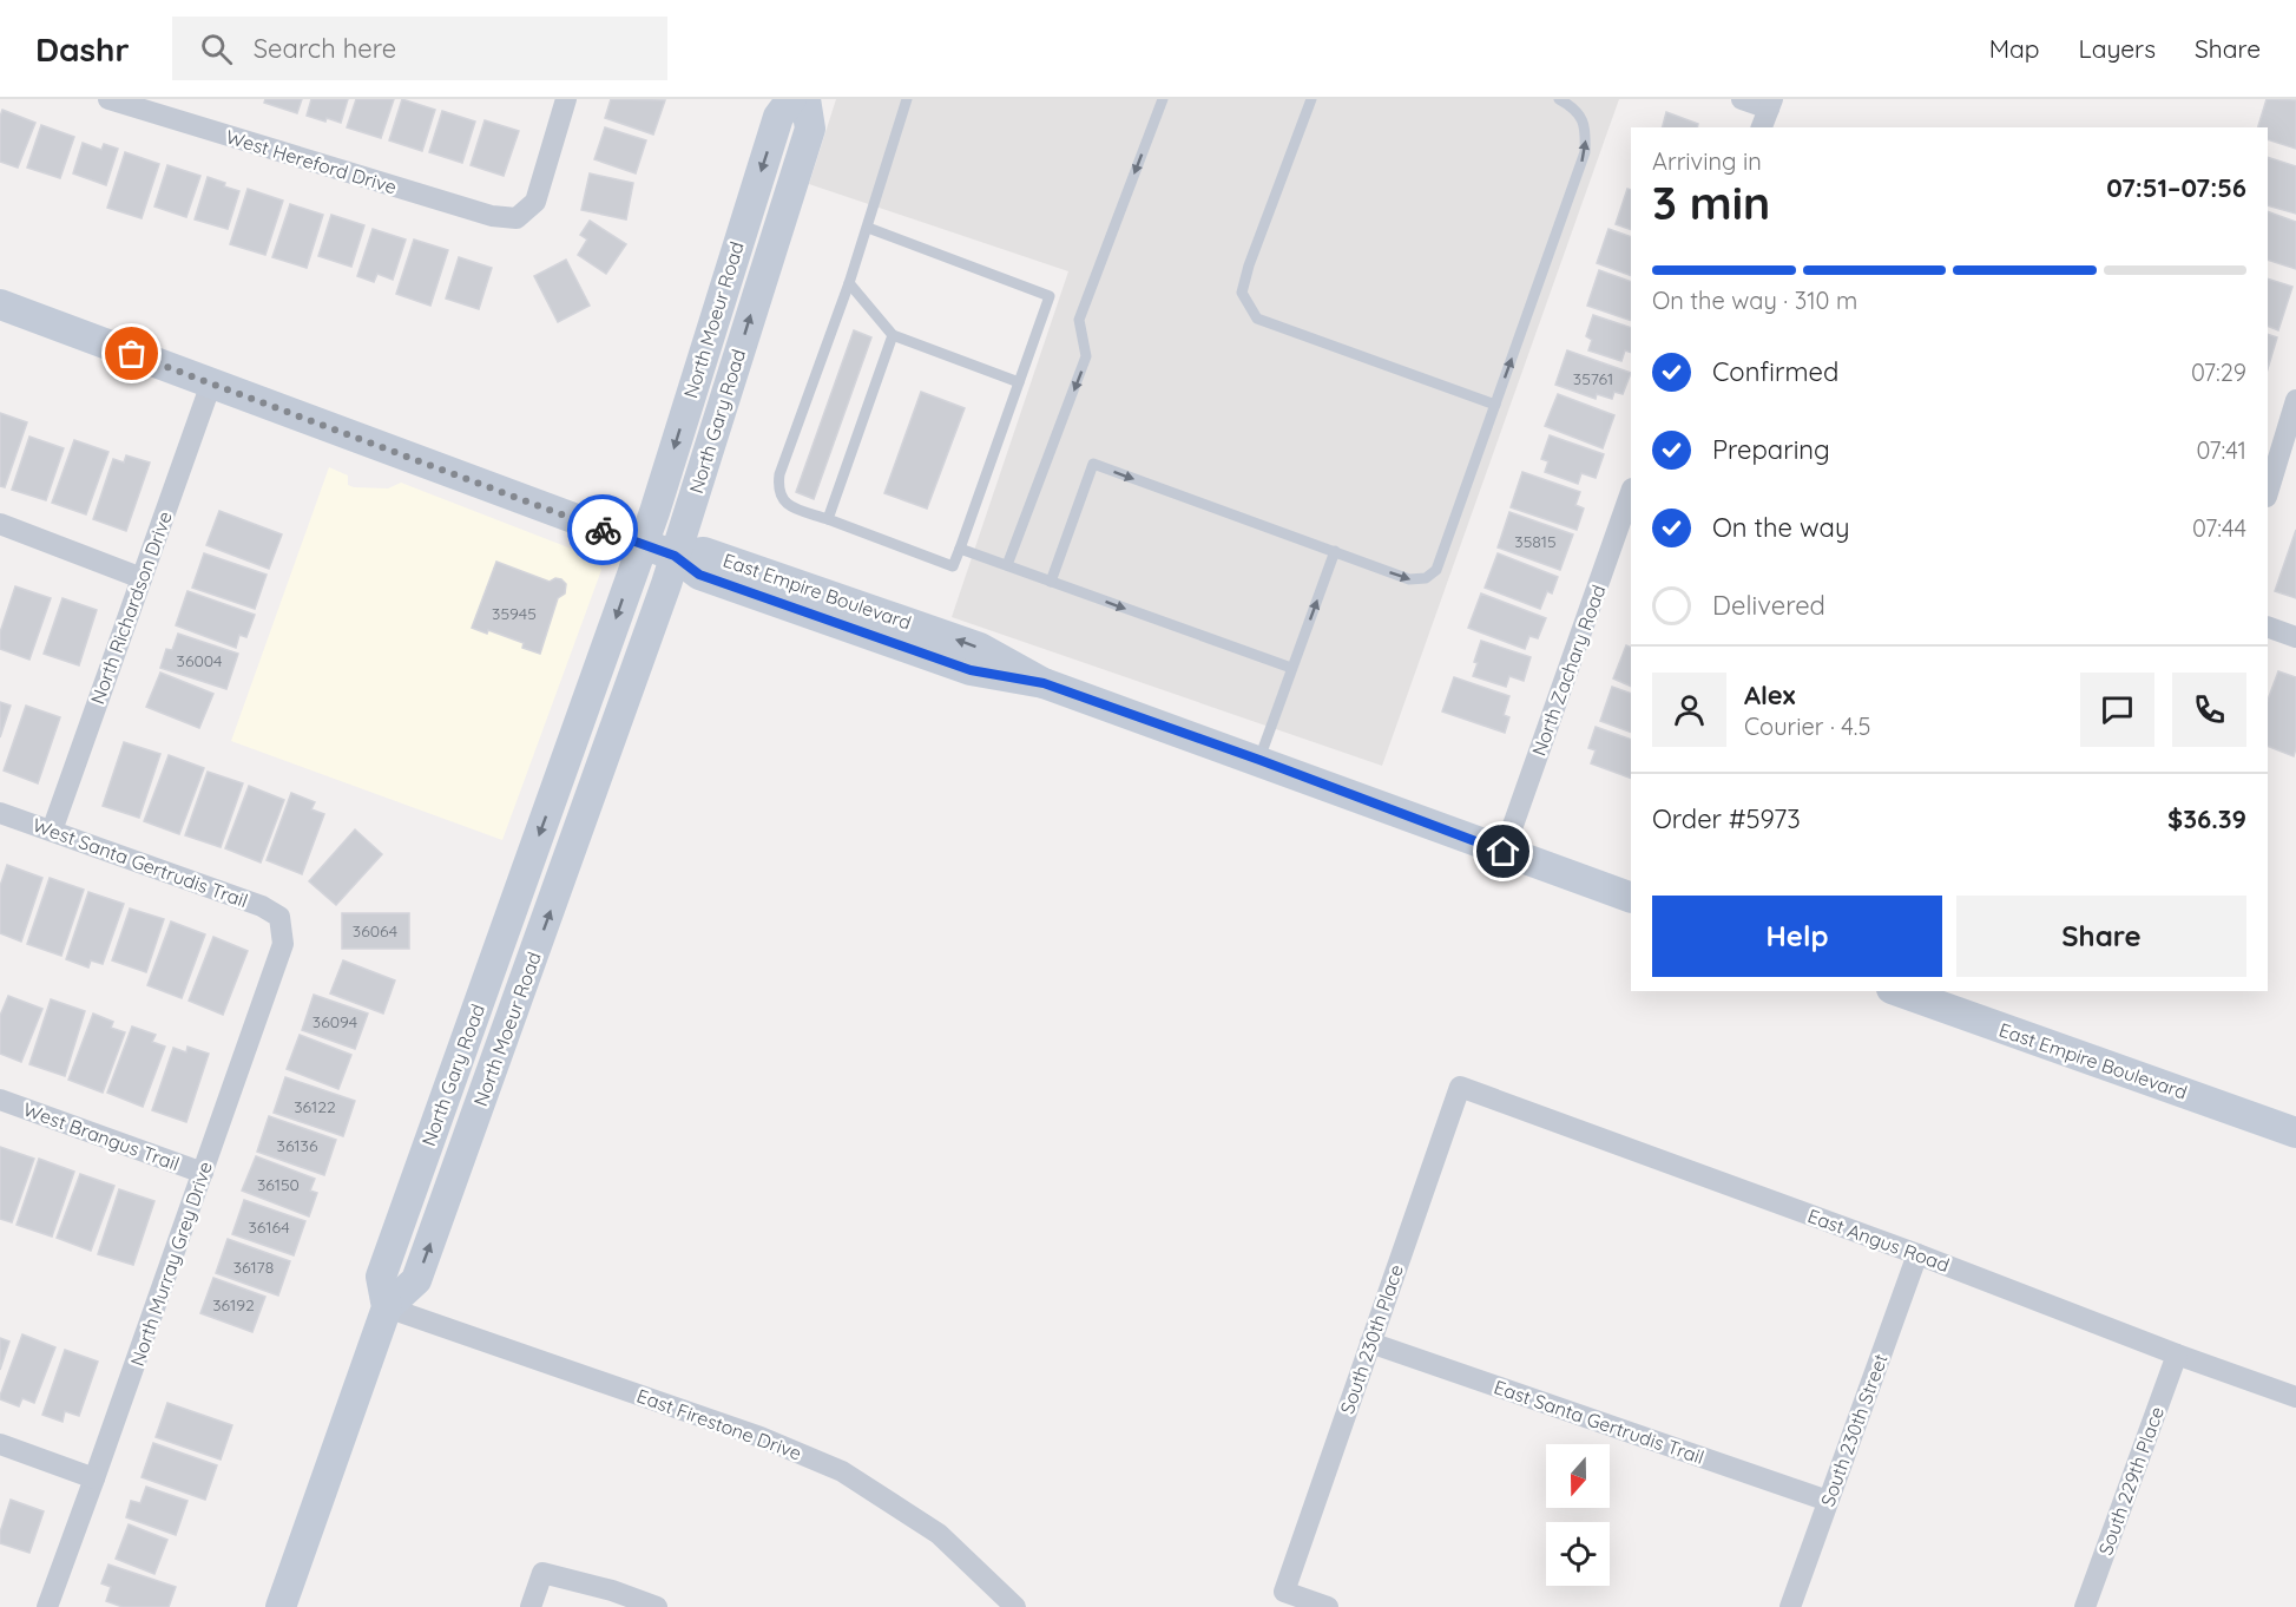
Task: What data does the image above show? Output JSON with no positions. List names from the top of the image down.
{
  "streets": {
    "main road": ["North Moeur Road", "North Gary Road", "East Empire Boulevard"],
    "street": [
      "West Hereford Drive",
      "North Richardson Drive",
      "North Zachary Road",
      "West Santa Gertrudis Trail",
      "West Brangus Trail",
      "East Angus Road",
      "North Murray Grey Drive",
      "South 230th Place",
      "East Santa Gertrudis Trail",
      "East Firestone Drive",
      "South 230th Street",
      "South 229th Place"
    ]
  },
  "crossings": [
    ["North Moeur Road", "North Gary Road"],
    ["North Moeur Road", "East Empire Boulevard"],
    ["North Moeur Road", "East Firestone Drive"],
    ["North Gary Road", "East Empire Boulevard"],
    ["North Gary Road", "East Firestone Drive"],
    ["East Empire Boulevard", "North Richardson Drive"],
    ["East Empire Boulevard", "North Zachary Road"],
    ["North Richardson Drive", "West Santa Gertrudis Trail"],
    ["West Santa Gertrudis Trail", "North Murray Grey Drive"],
    ["West Brangus Trail", "North Murray Grey Drive"],
    ["East Angus Road", "South 230th Place"],
    ["East Angus Road", "South 230th Street"],
    ["East Angus Road", "South 229th Place"],
    ["South 230th Place", "East Santa Gertrudis Trail"],
    ["East Santa Gertrudis Trail", "South 230th Street"]
  ],
  "house_numbers": [
    "35761",
    "35815",
    "35945",
    "36004",
    "36064",
    "36094",
    "36122",
    "36136",
    "36150",
    "36164",
    "36178",
    "36192"
  ],
  "north": "bottom",
  "page": {
    "header": "Dashr",
    "search": "Search here",
    "nav": ["Map", "Layers", "Share"],
    "heading": ["3 min", "Arriving in", "07:51–07:56"],
    "panel": [
      "Alex",
      "Courier · 4.5",
      "Order #5973",
      "$36.39"
    ],
    "bar": "On the way · 310 m",
    "list": [
      ["Confirmed", "07:29"],
      ["Preparing", "07:41"],
      ["On the way", "07:44"],
      "Delivered"
    ],
    "buttons": ["Help", "Share"]
  }
}
